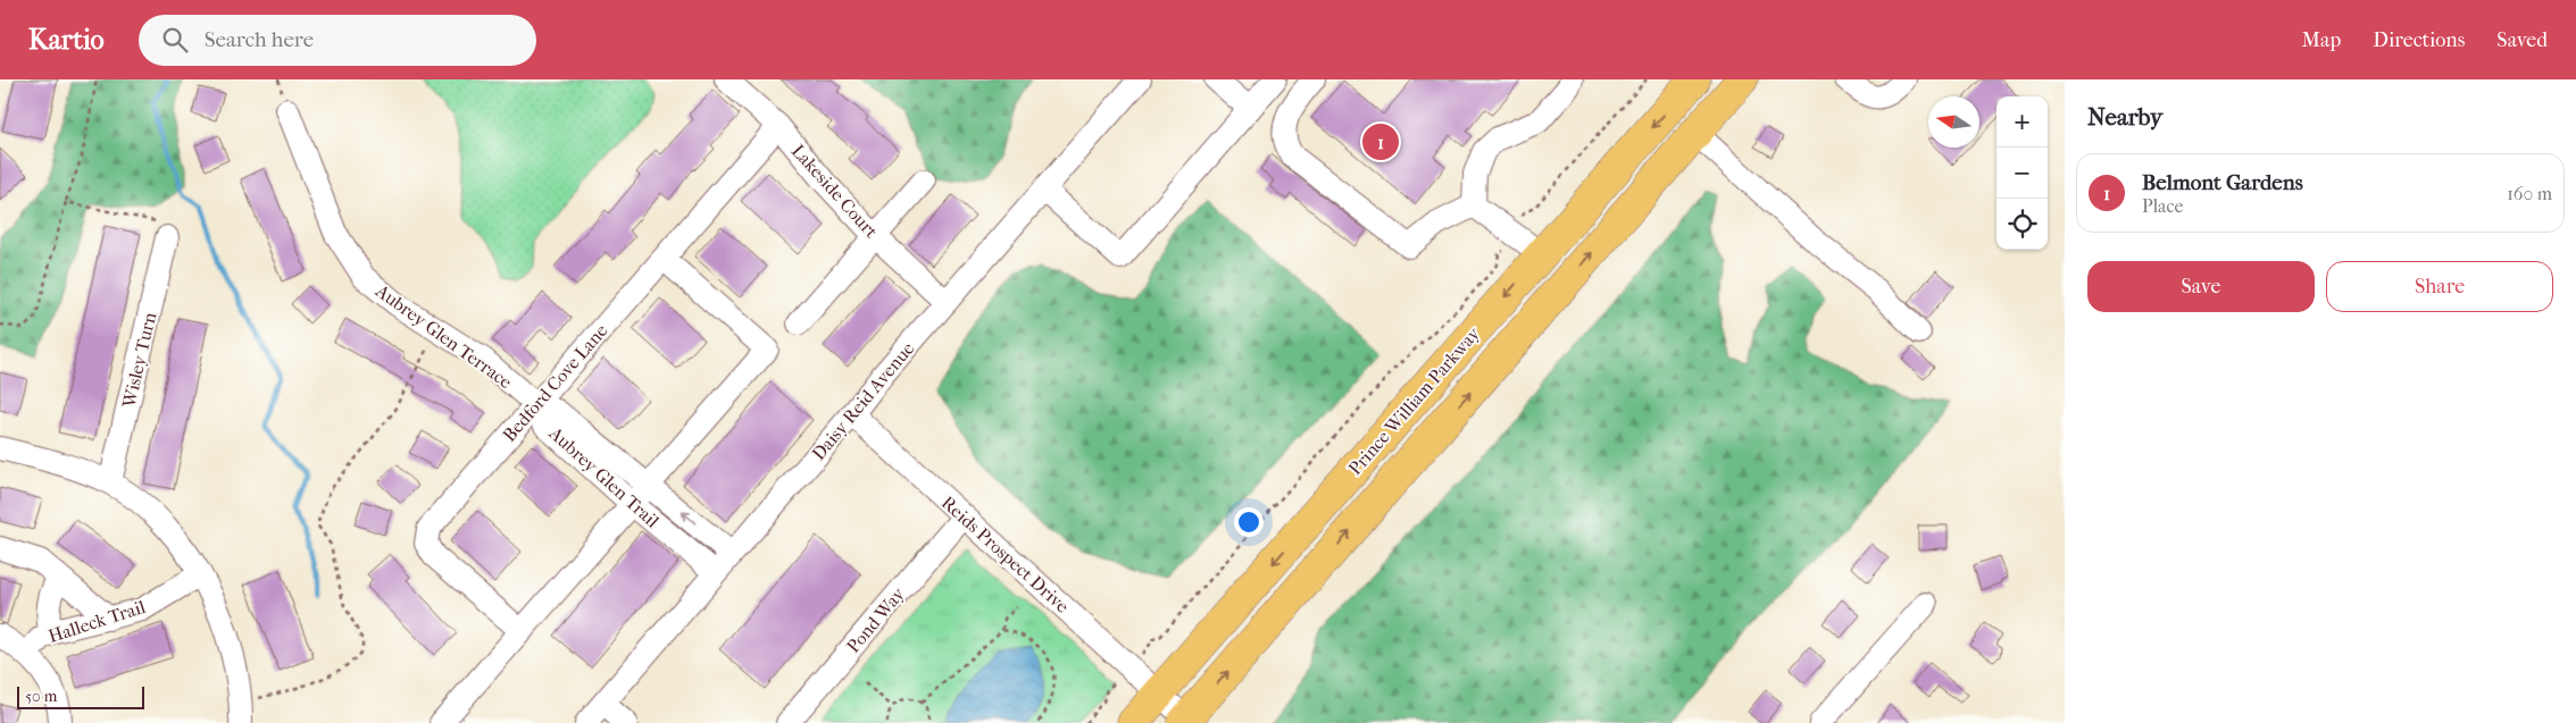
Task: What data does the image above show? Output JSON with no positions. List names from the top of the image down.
{
  "streets": {
    "highway": ["Prince William Parkway"],
    "street": [
      "Lakeside Court",
      "Aubrey Glen Terrace",
      "Wisley Turn",
      "Bedford Cove Lane",
      "Daisy Reid Avenue",
      "Aubrey Glen Trail",
      "Reids Prospect Drive",
      "Pond Way",
      "Halleck Trail"
    ]
  },
  "crossings": [
    ["Lakeside Court", "Bedford Cove Lane"],
    ["Lakeside Court", "Daisy Reid Avenue"],
    ["Aubrey Glen Terrace", "Bedford Cove Lane"],
    ["Aubrey Glen Terrace", "Aubrey Glen Trail"],
    ["Bedford Cove Lane", "Aubrey Glen Trail"],
    ["Daisy Reid Avenue", "Aubrey Glen Trail"],
    ["Daisy Reid Avenue", "Reids Prospect Drive"],
    ["Prince William Parkway", "Reids Prospect Drive"],
    ["Reids Prospect Drive", "Pond Way"]
  ],
  "scale_bar": "50 m",
  "north": "left",
  "page": {
    "header": "Kartio",
    "search": "Search here",
    "nav": ["Map", "Directions", "Saved"],
    "heading": "Nearby",
    "map_buttons": ["+", "−"],
    "pins": "1",
    "list": [
      {
        "mark": "1",
        "name": "Belmont Gardens",
        "note": "Place",
        "value": "160 m"
      }
    ],
    "buttons": ["Save", "Share"],
    "scale": "50 m"
  }
}
